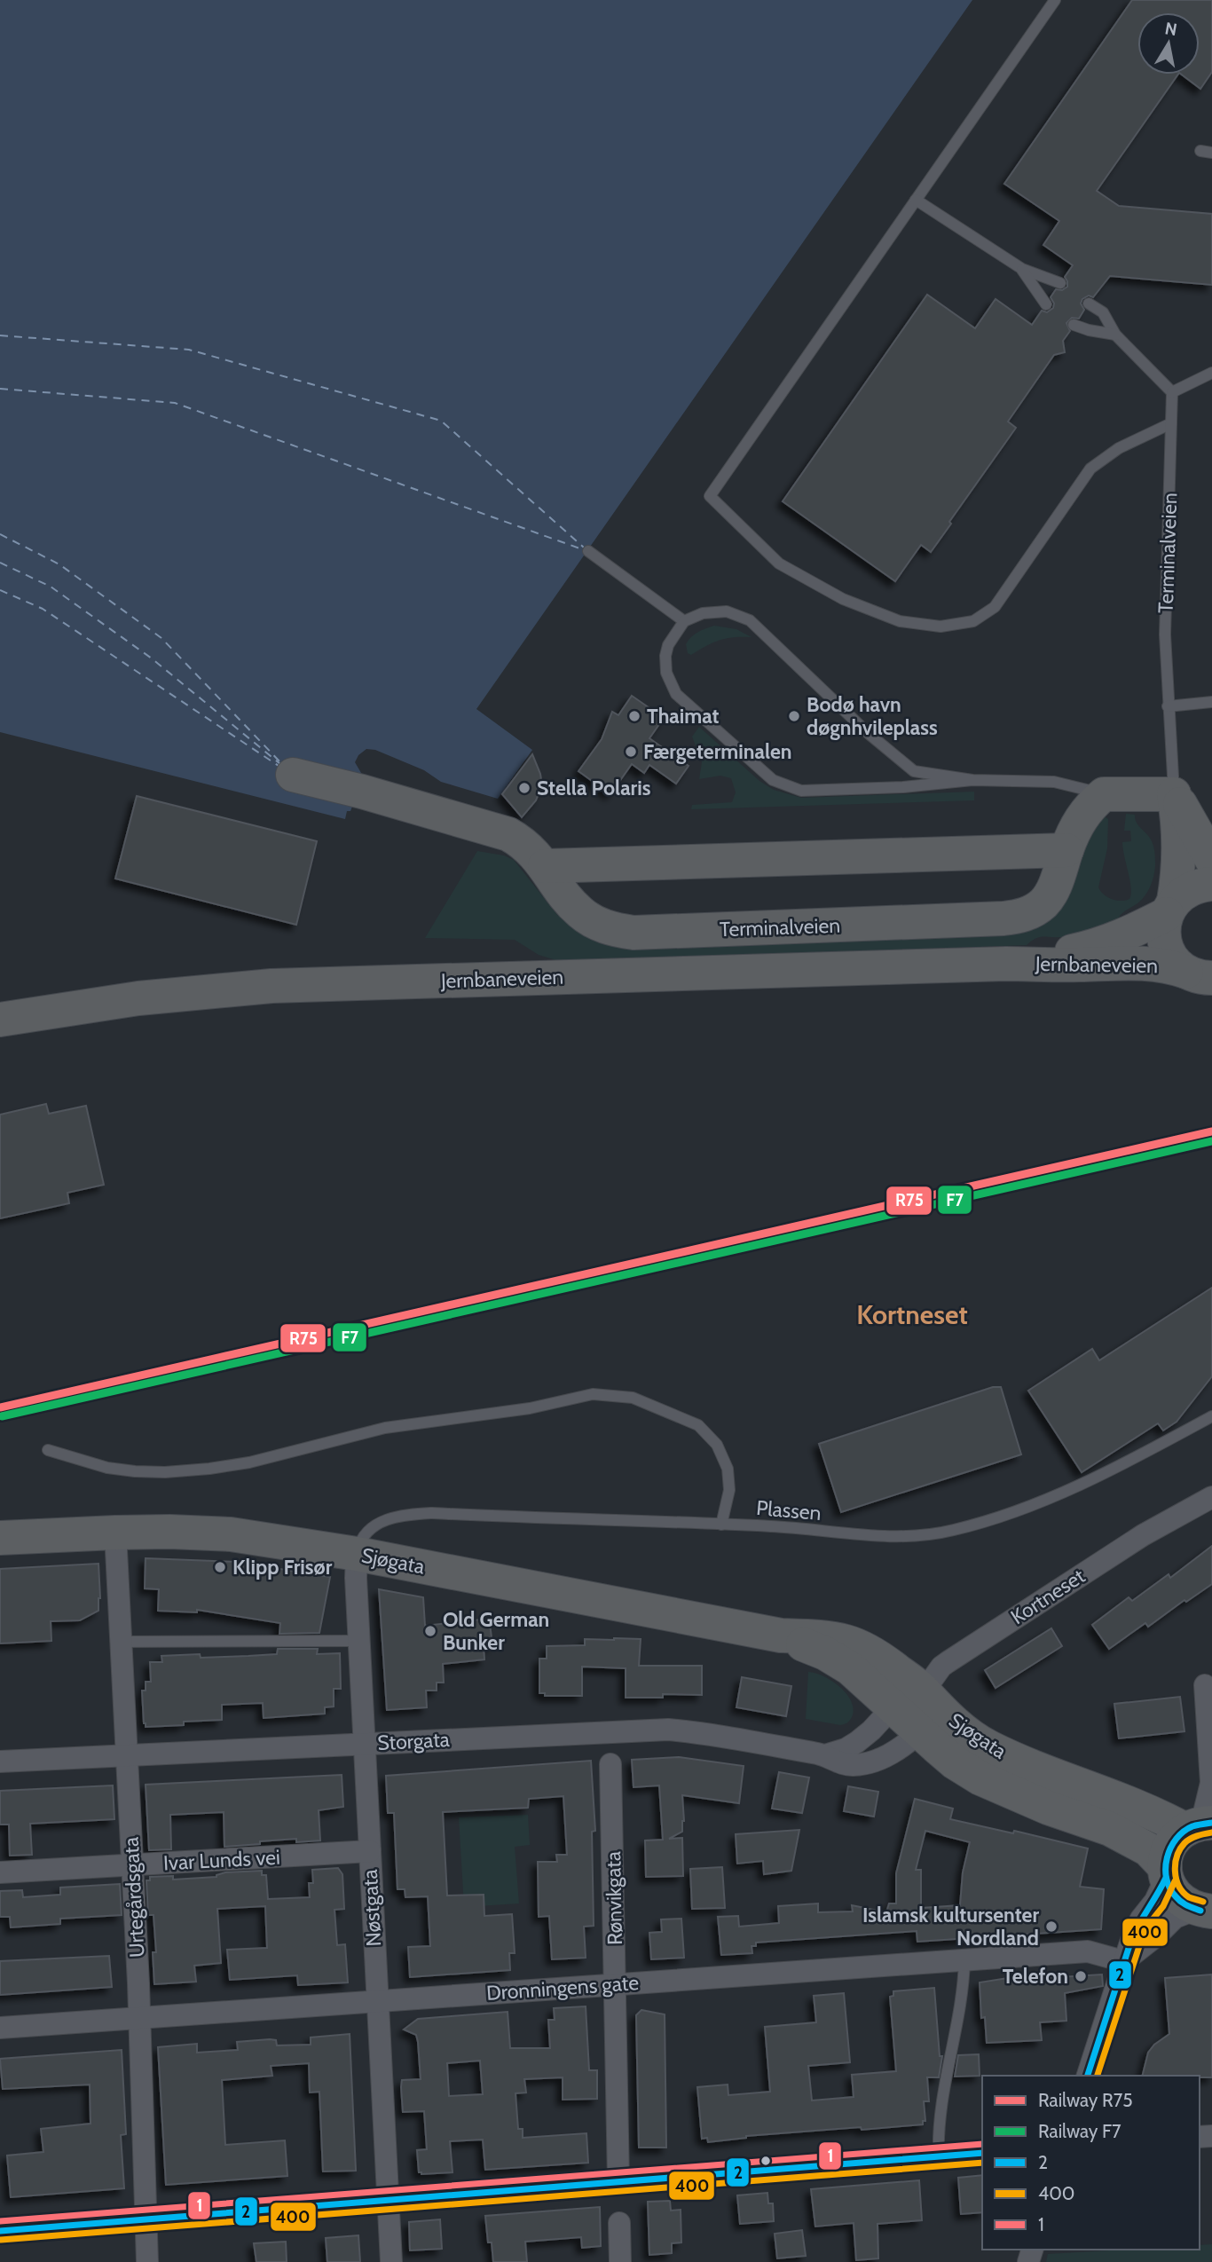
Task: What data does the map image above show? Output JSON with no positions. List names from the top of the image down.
{
  "streets": {
    "highway": ["Terminalveien", "Jernbaneveien", "Sjøgata"],
    "street": [
      "Kortneset",
      "Storgata",
      "Ivar Lunds vei",
      "Urtegårdsgata",
      "Rønvikgata",
      "Nøstgata",
      "Dronningens gate"
    ],
    "lane": ["Plassen"]
  },
  "crossings": [
    ["Terminalveien", "Jernbaneveien"],
    ["Plassen", "Sjøgata"],
    ["Plassen", "Nøstgata"],
    ["Sjøgata", "Kortneset"],
    ["Sjøgata", "Storgata"],
    ["Sjøgata", "Urtegårdsgata"],
    ["Sjøgata", "Nøstgata"],
    ["Storgata", "Urtegårdsgata"],
    ["Storgata", "Nøstgata"],
    ["Ivar Lunds vei", "Urtegårdsgata"],
    ["Ivar Lunds vei", "Nøstgata"],
    ["Urtegårdsgata", "Dronningens gate"],
    ["Rønvikgata", "Dronningens gate"],
    ["Nøstgata", "Dronningens gate"]
  ],
  "districts": ["Kortneset"],
  "places": [
    "Thaimat",
    "Bodø havn døgnhvileplass",
    "Færgeterminalen",
    "Stella Polaris",
    "Klipp Frisør",
    "Old German Bunker",
    "Islamsk kultursenter Nordland",
    "Telefon"
  ],
  "lines": [
    "rail line R75",
    "rail line F7",
    "transit line 2",
    "transit line 400",
    "transit line 1"
  ],
  "legend": [
    "Railway R75",
    "Railway F7",
    "2",
    "400",
    "1"
  ],
  "north": "top"
}
